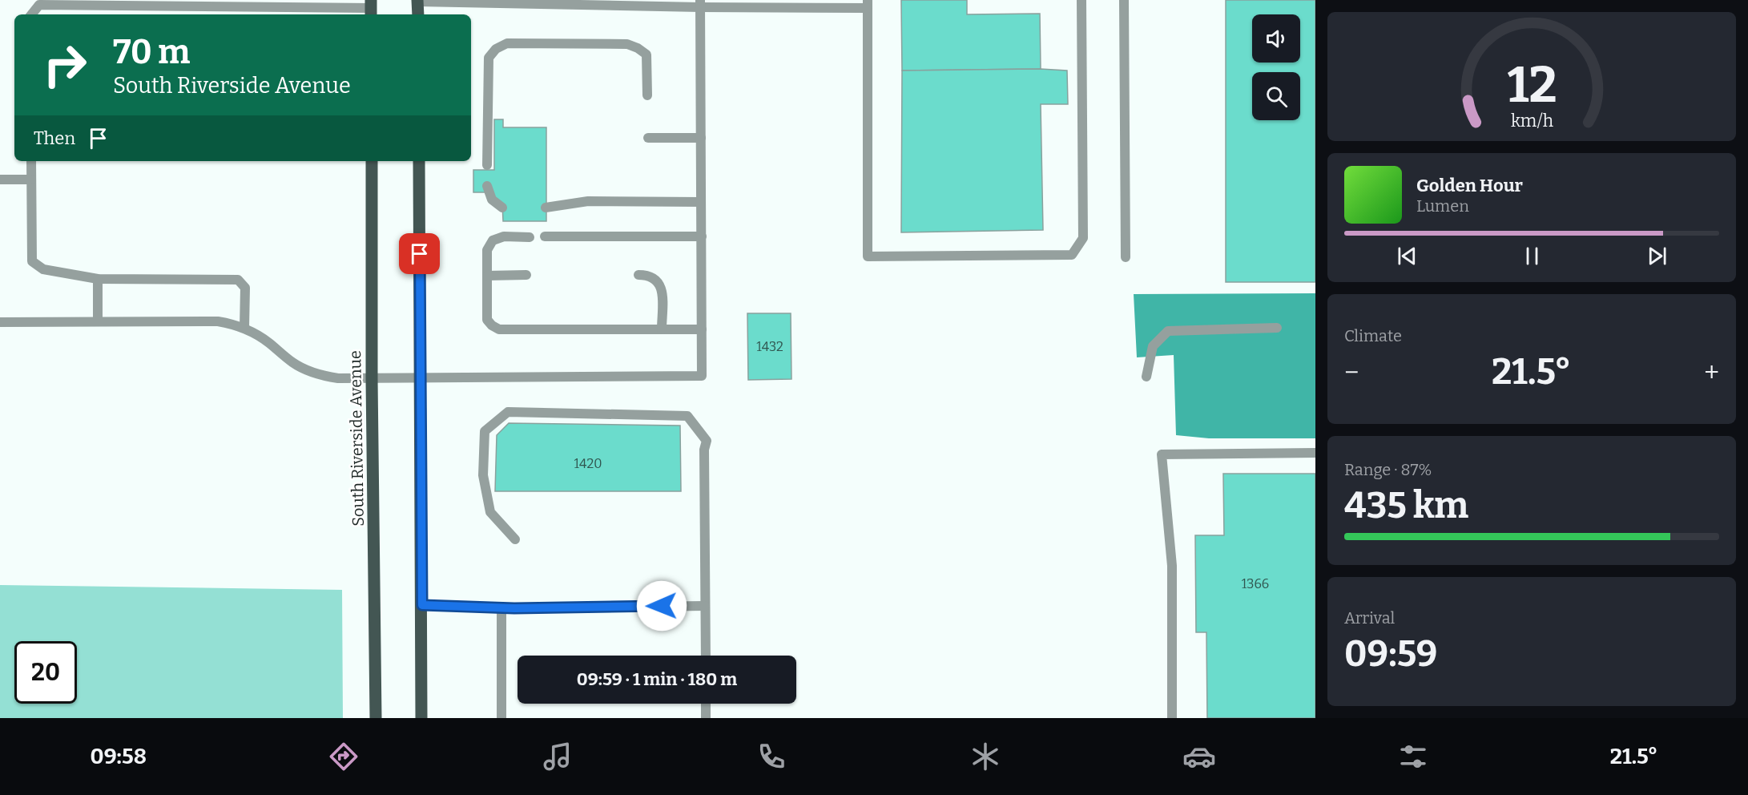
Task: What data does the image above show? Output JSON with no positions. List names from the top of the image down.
{
  "streets": {
    "main road": ["South Riverside Avenue"]
  },
  "house_numbers": ["1432", "1420", "1366"],
  "page": {
    "turn": ["70 m", "South Riverside Avenue"],
    "then": "Then",
    "song": ["Golden Hour", "Lumen"],
    "tile": [
      "Climate",
      ["Range · 87%", "435 km"],
      ["Arrival", "09:59"]
    ],
    "heat": ["−", "21.5°", "+"],
    "limit": "20",
    "trip": "09:59 · 1 min · 180 m",
    "tabs": ["09:58", "21.5°"],
    "gauge": ["12", "km/h"]
  }
}
